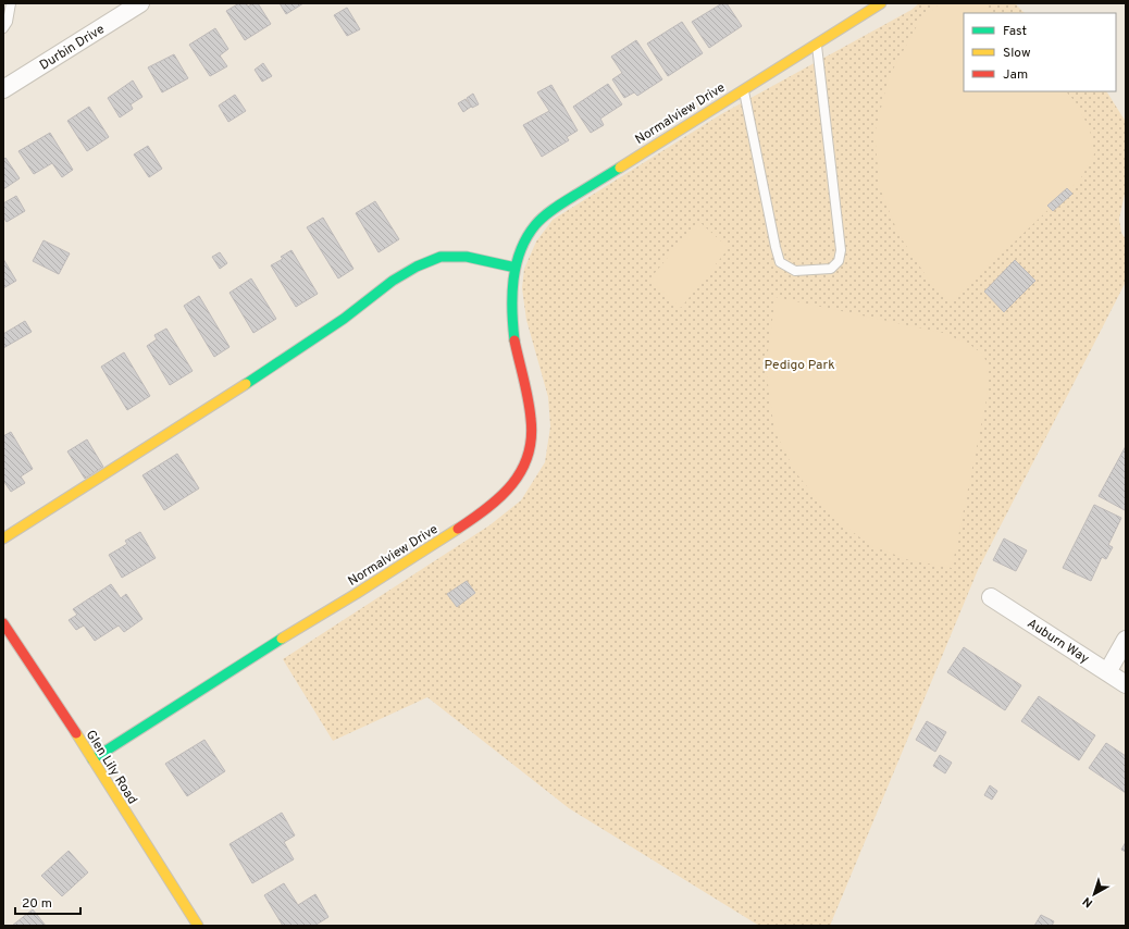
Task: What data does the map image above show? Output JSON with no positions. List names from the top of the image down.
{
  "streets": {
    "street": [
      "Durbin Drive",
      "Normalview Drive",
      "Auburn Way",
      "Glen Lily Road"
    ]
  },
  "crossings": [
    ["Normalview Drive", "Glen Lily Road"]
  ],
  "parks": ["Pedigo Park"],
  "legend": ["Fast", "Slow", "Jam"],
  "scale_bar": "20 m",
  "north": "bottom left"
}
